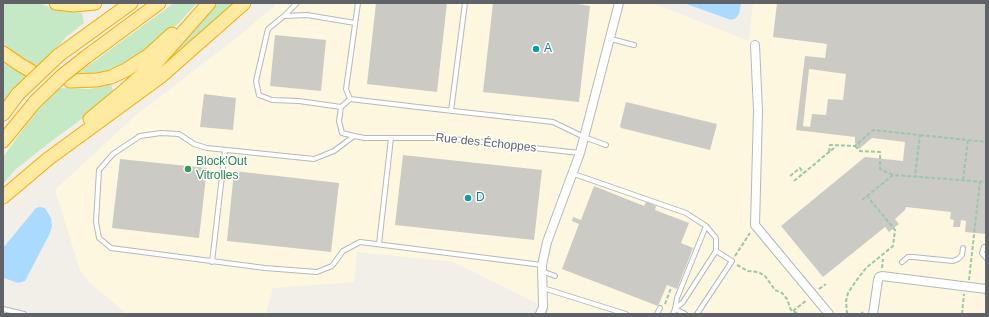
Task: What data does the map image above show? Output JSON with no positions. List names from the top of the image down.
{
  "streets": {
    "lane": ["Rue des Échoppes"]
  },
  "places": ["A", "Block'Out Vitrolles", "D"]
}
